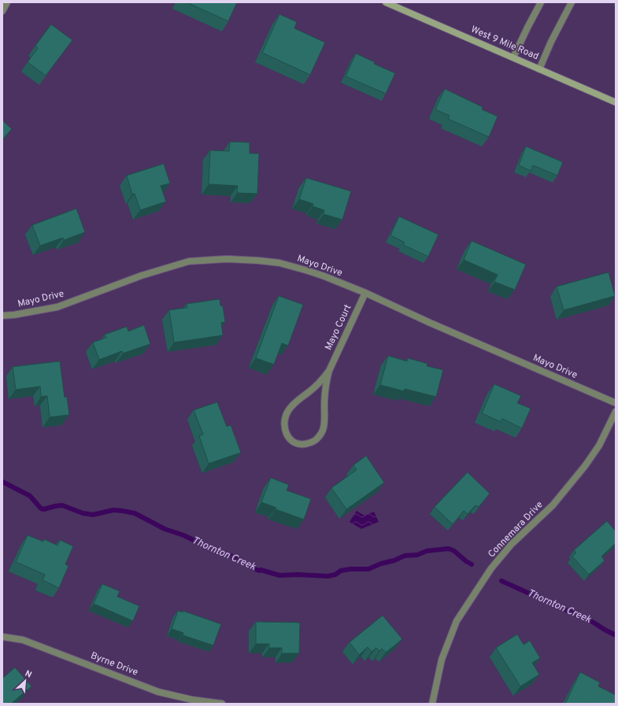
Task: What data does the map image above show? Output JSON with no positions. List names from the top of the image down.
{
  "streets": {
    "street": [
      "West 9 Mile Road",
      "Mayo Drive",
      "Mayo Court",
      "Connemara Drive",
      "Byrne Drive"
    ]
  },
  "crossings": [
    ["Mayo Drive", "Mayo Court"]
  ],
  "water": ["Thornton Creek"],
  "north": "top right"
}
